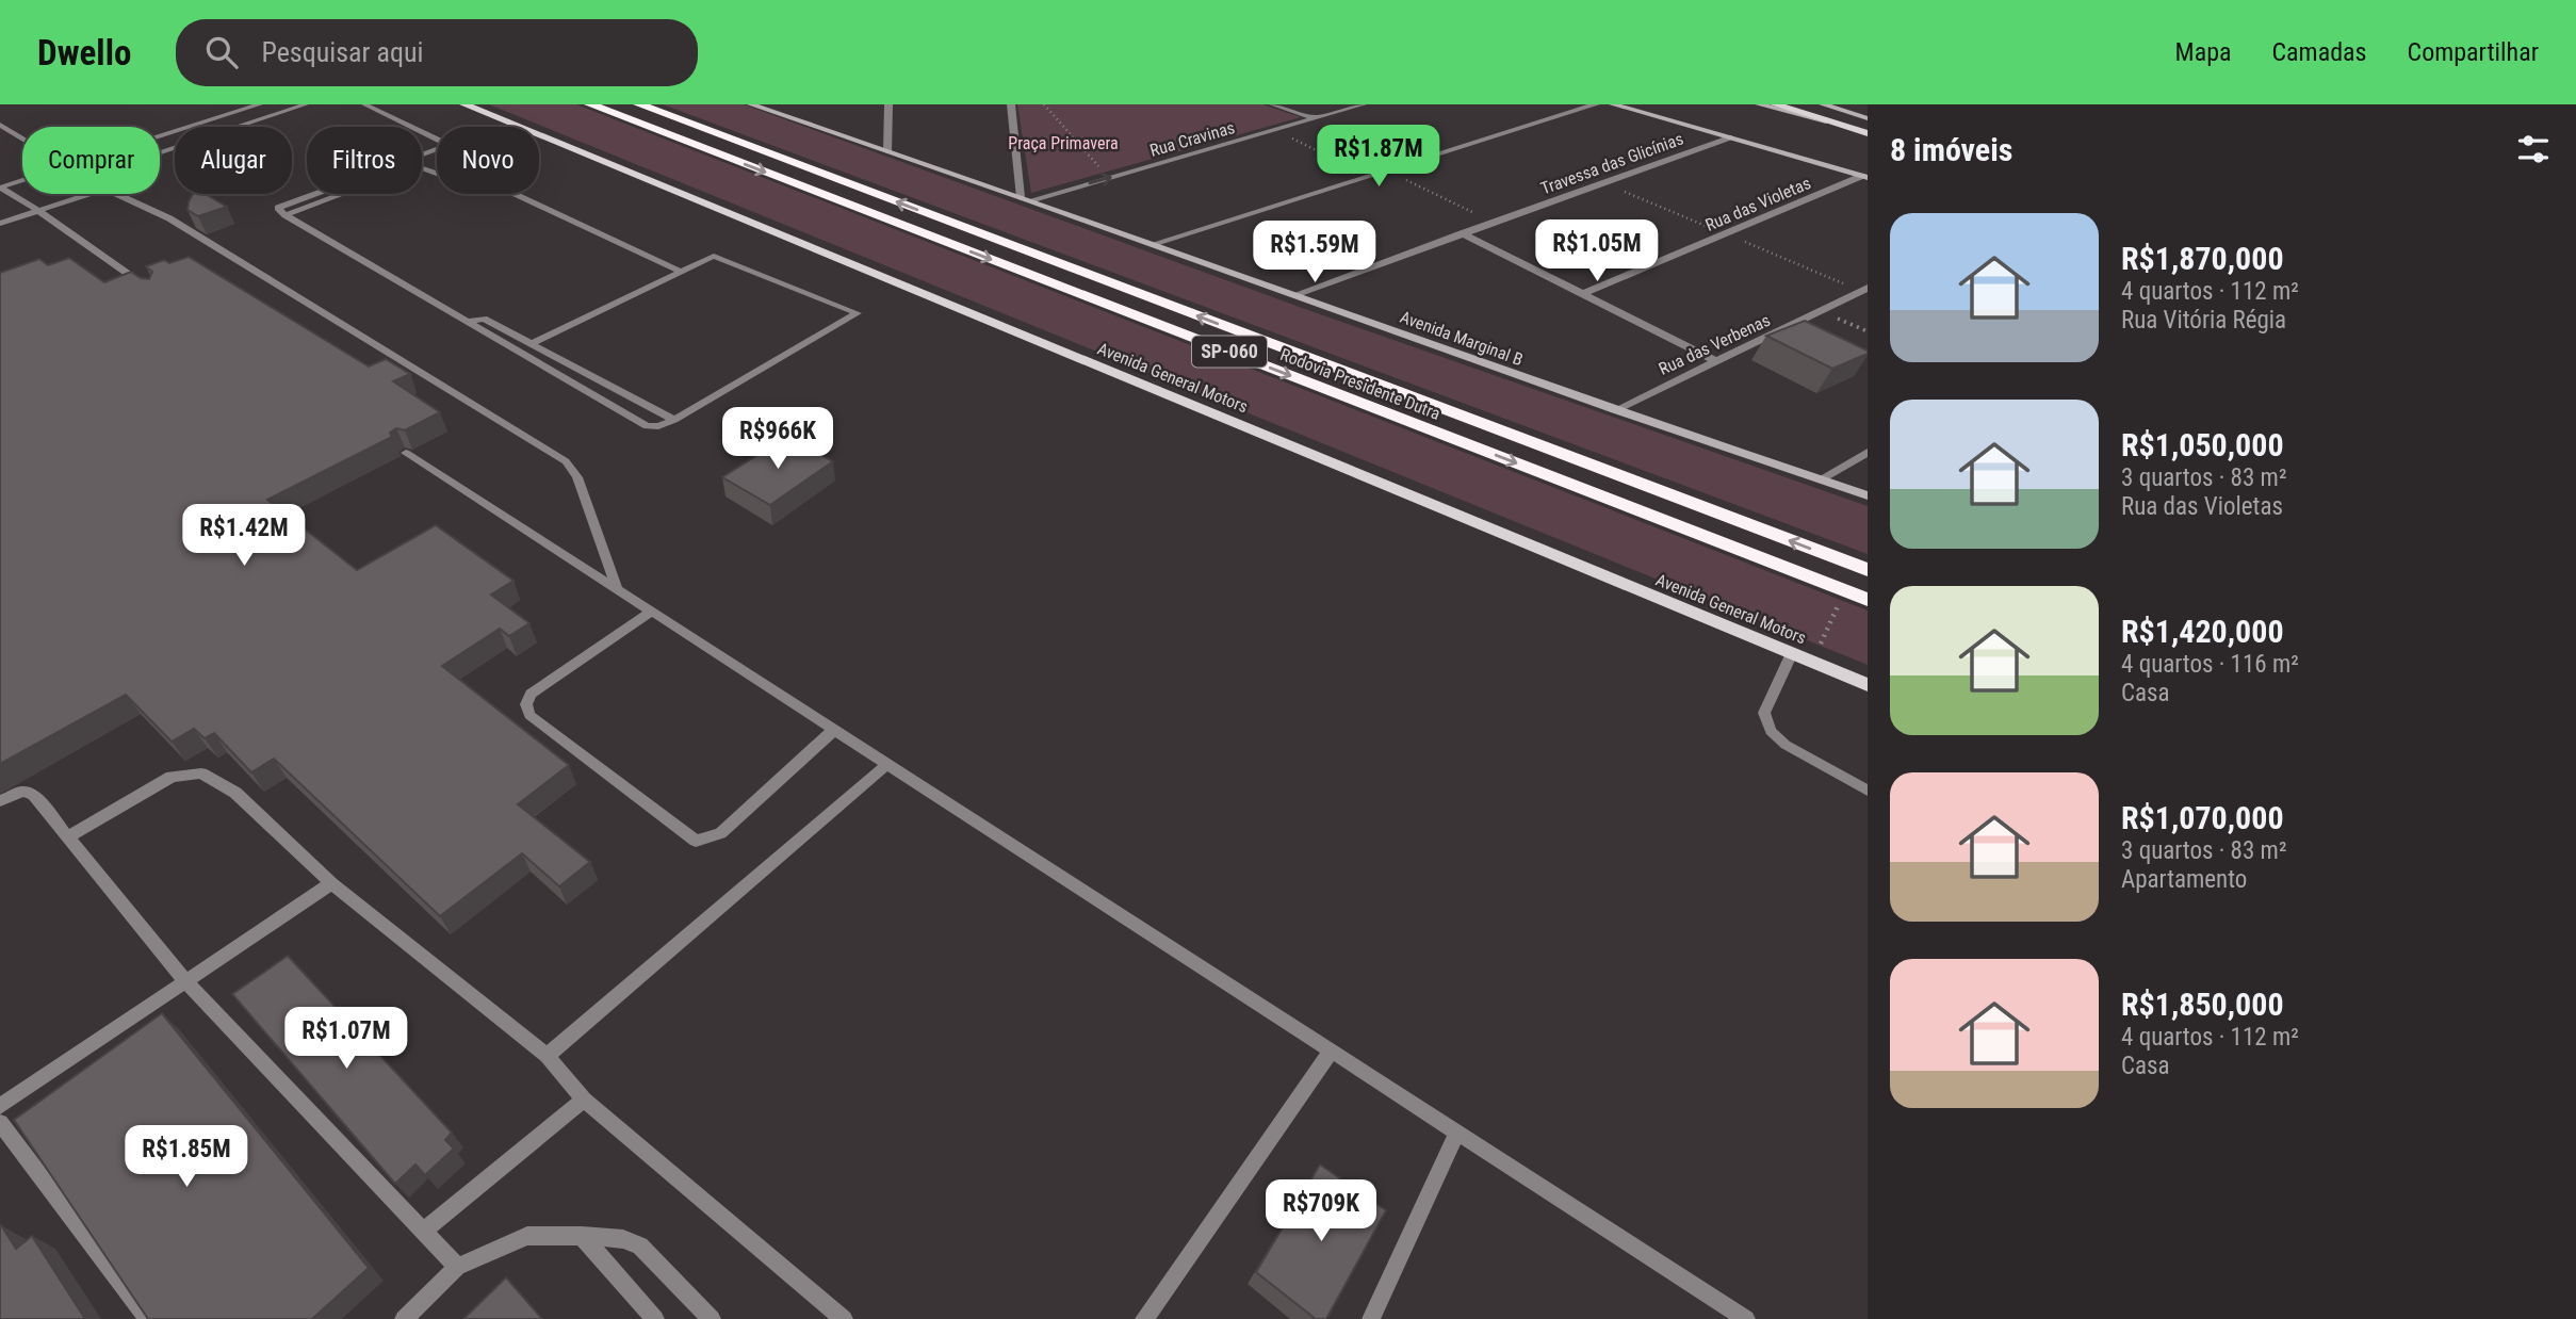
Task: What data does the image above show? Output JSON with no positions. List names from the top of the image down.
{
  "streets": {
    "highway": ["SP-060", "Rodovia Presidente Dutra"],
    "main road": ["Avenida General Motors"],
    "street": [
      "Rua Cravinas",
      "Travessa das Glicínias",
      "Rua das Violetas",
      "Avenida Marginal B",
      "Rua das Verbenas"
    ]
  },
  "crossings": [
    ["Rua Cravinas", "Avenida Marginal B"],
    ["Travessa das Glicínias", "Avenida Marginal B"],
    ["Avenida Marginal B", "Rua das Verbenas"]
  ],
  "parks": ["Praça Primavera"],
  "page": {
    "header": "Dwello",
    "search": "Pesquisar aqui",
    "nav": ["Mapa", "Camadas", "Compartilhar"],
    "heading": "8 imóveis",
    "price": [
      "R$1.87M",
      "R$1.05M",
      "R$1.59M",
      "R$966K",
      "R$1.42M",
      "R$1.07M",
      "R$1.85M",
      "R$709K"
    ],
    "chip": [
      "Comprar",
      "Alugar",
      "Filtros",
      "Novo"
    ],
    "list": [
      {
        "name": "R$1,870,000",
        "note": "4 quartos · 112 m² · Rua Vitória Régia"
      },
      {
        "name": "R$1,050,000",
        "note": "3 quartos · 83 m² · Rua das Violetas"
      },
      {
        "name": "R$1,420,000",
        "note": "4 quartos · 116 m² · Casa"
      },
      {
        "name": "R$1,070,000",
        "note": "3 quartos · 83 m² · Apartamento"
      },
      {
        "name": "R$1,850,000",
        "note": "4 quartos · 112 m² · Casa"
      }
    ]
  }
}
